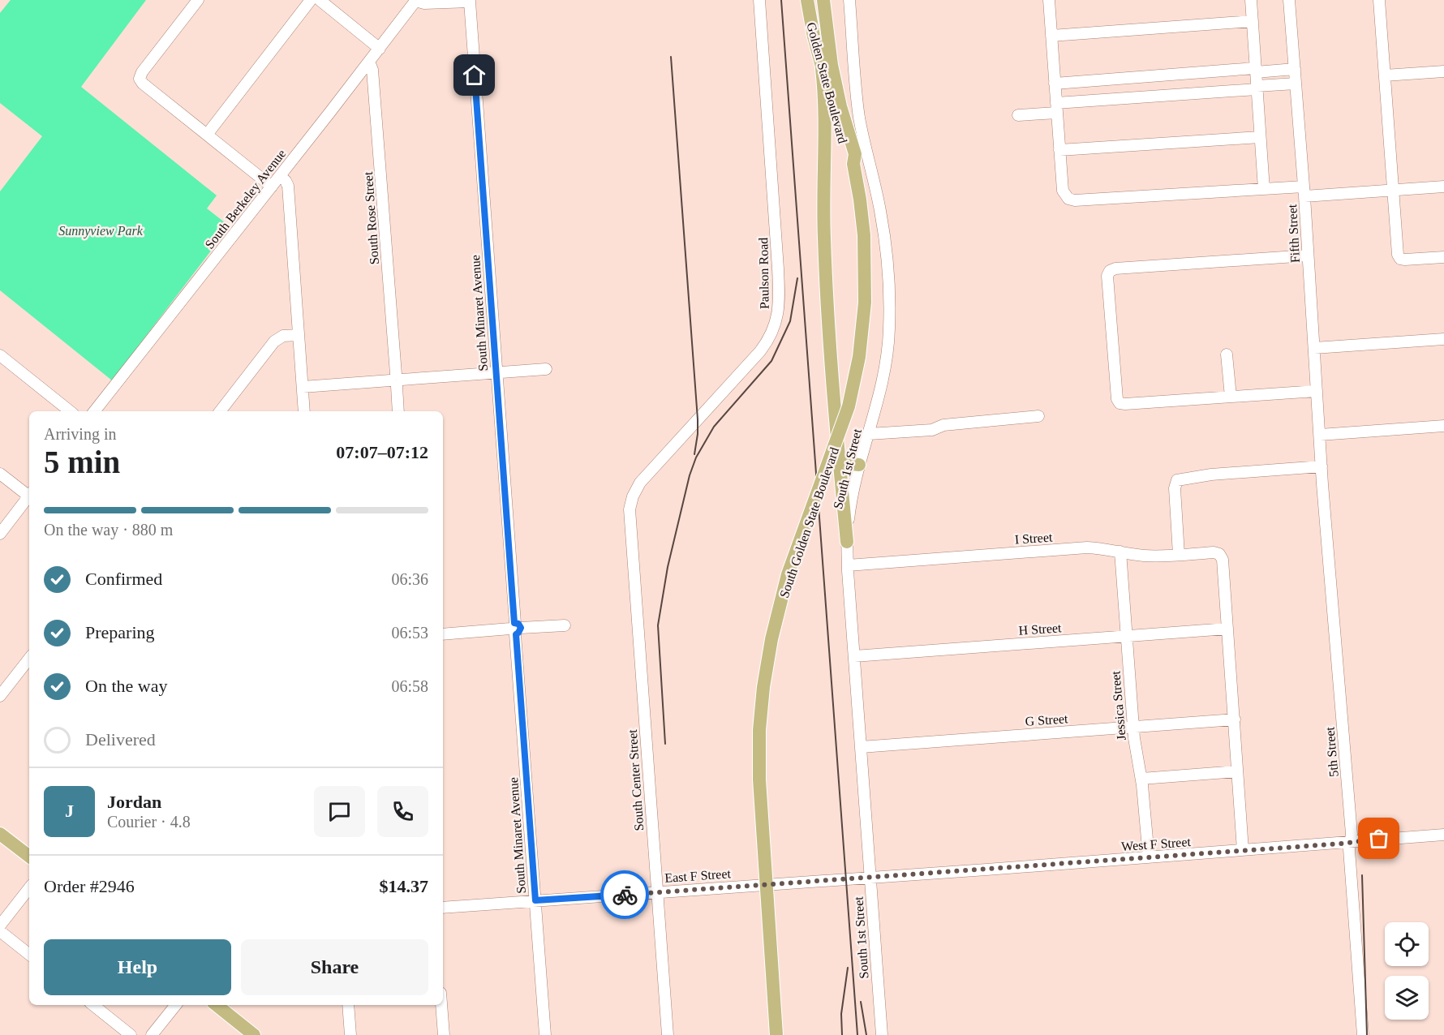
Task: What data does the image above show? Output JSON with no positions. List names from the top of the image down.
{
  "streets": {
    "main road": ["Golden State Boulevard", "South Golden State Boulevard"],
    "street": [
      "South Berkeley Avenue",
      "South Rose Street",
      "Fifth Street",
      "Paulson Road",
      "South Minaret Avenue",
      "South 1st Street",
      "I Street",
      "H Street",
      "Jessica Street",
      "G Street",
      "5th Street",
      "South Center Street",
      "West F Street",
      "East F Street"
    ]
  },
  "crossings": [
    ["Golden State Boulevard", "South Golden State Boulevard"],
    ["South Berkeley Avenue", "South Rose Street"],
    ["South Berkeley Avenue", "South Minaret Avenue"],
    ["Fifth Street", "5th Street"],
    ["Paulson Road", "South Center Street"],
    ["South Minaret Avenue", "East F Street"],
    ["South 1st Street", "I Street"],
    ["South 1st Street", "H Street"],
    ["South 1st Street", "G Street"],
    ["South 1st Street", "West F Street"],
    ["South 1st Street", "East F Street"],
    ["South Golden State Boulevard", "East F Street"],
    ["I Street", "H Street"],
    ["I Street", "Jessica Street"],
    ["H Street", "Jessica Street"],
    ["Jessica Street", "G Street"],
    ["Jessica Street", "West F Street"],
    ["5th Street", "West F Street"],
    ["South Center Street", "East F Street"],
    ["West F Street", "East F Street"]
  ],
  "parks": ["Sunnyview Park"],
  "page": {
    "heading": ["5 min", "Arriving in", "07:07–07:12"],
    "panel": [
      "Jordan",
      "Courier · 4.8",
      "Order #2946",
      "$14.37"
    ],
    "bar": "On the way · 880 m",
    "list": [
      ["Confirmed", "06:36"],
      ["Preparing", "06:53"],
      ["On the way", "06:58"],
      "Delivered"
    ],
    "round": "J",
    "buttons": ["Help", "Share"]
  }
}
